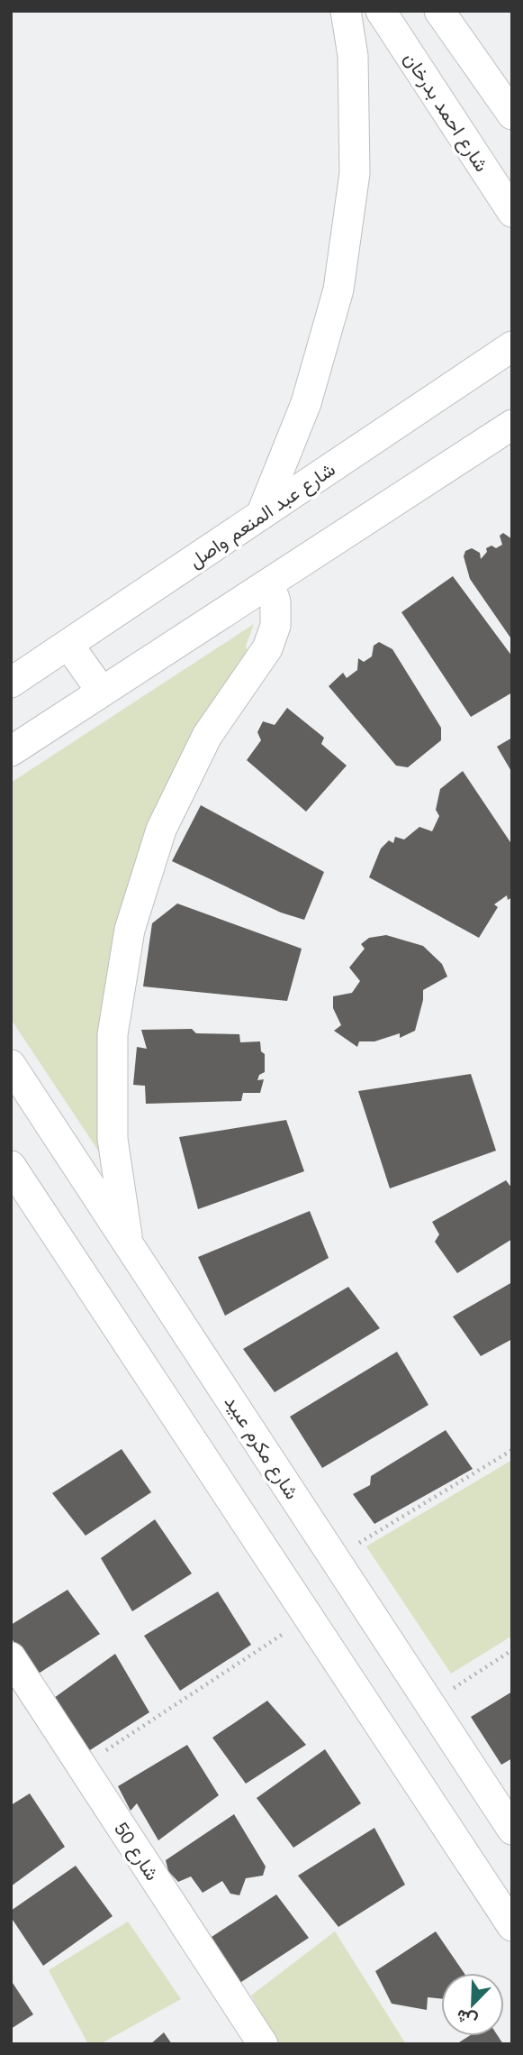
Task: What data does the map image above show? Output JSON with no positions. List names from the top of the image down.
{
  "streets": {
    "street": [
      "شارع احمد بدرخان",
      "شارع عبد المنعم واصل",
      "شارع مكرم عبيد",
      "شارع 50"
    ]
  },
  "north": "bottom left"
}
